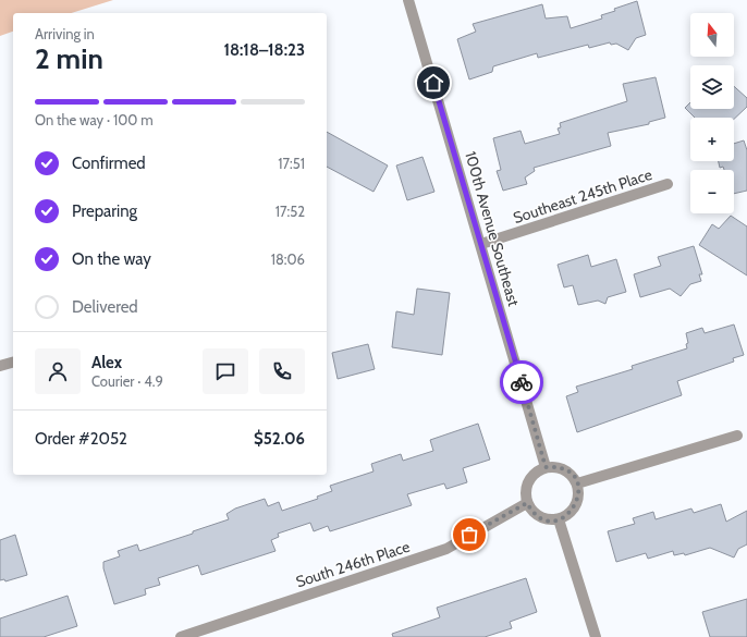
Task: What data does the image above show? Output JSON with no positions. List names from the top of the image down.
{
  "streets": {
    "street": ["Southeast 245th Place", "100th Avenue Southeast", "South 246th Place"]
  },
  "crossings": [
    ["Southeast 245th Place", "100th Avenue Southeast"],
    ["100th Avenue Southeast", "South 246th Place"]
  ],
  "north": "top",
  "page": {
    "map_buttons": ["+", "−"],
    "heading": ["2 min", "Arriving in", "18:18–18:23"],
    "panel": [
      "Alex",
      "Courier · 4.9",
      "Order #2052",
      "$52.06"
    ],
    "bar": "On the way · 100 m",
    "list": [
      ["Confirmed", "17:51"],
      ["Preparing", "17:52"],
      ["On the way", "18:06"],
      "Delivered"
    ]
  }
}
